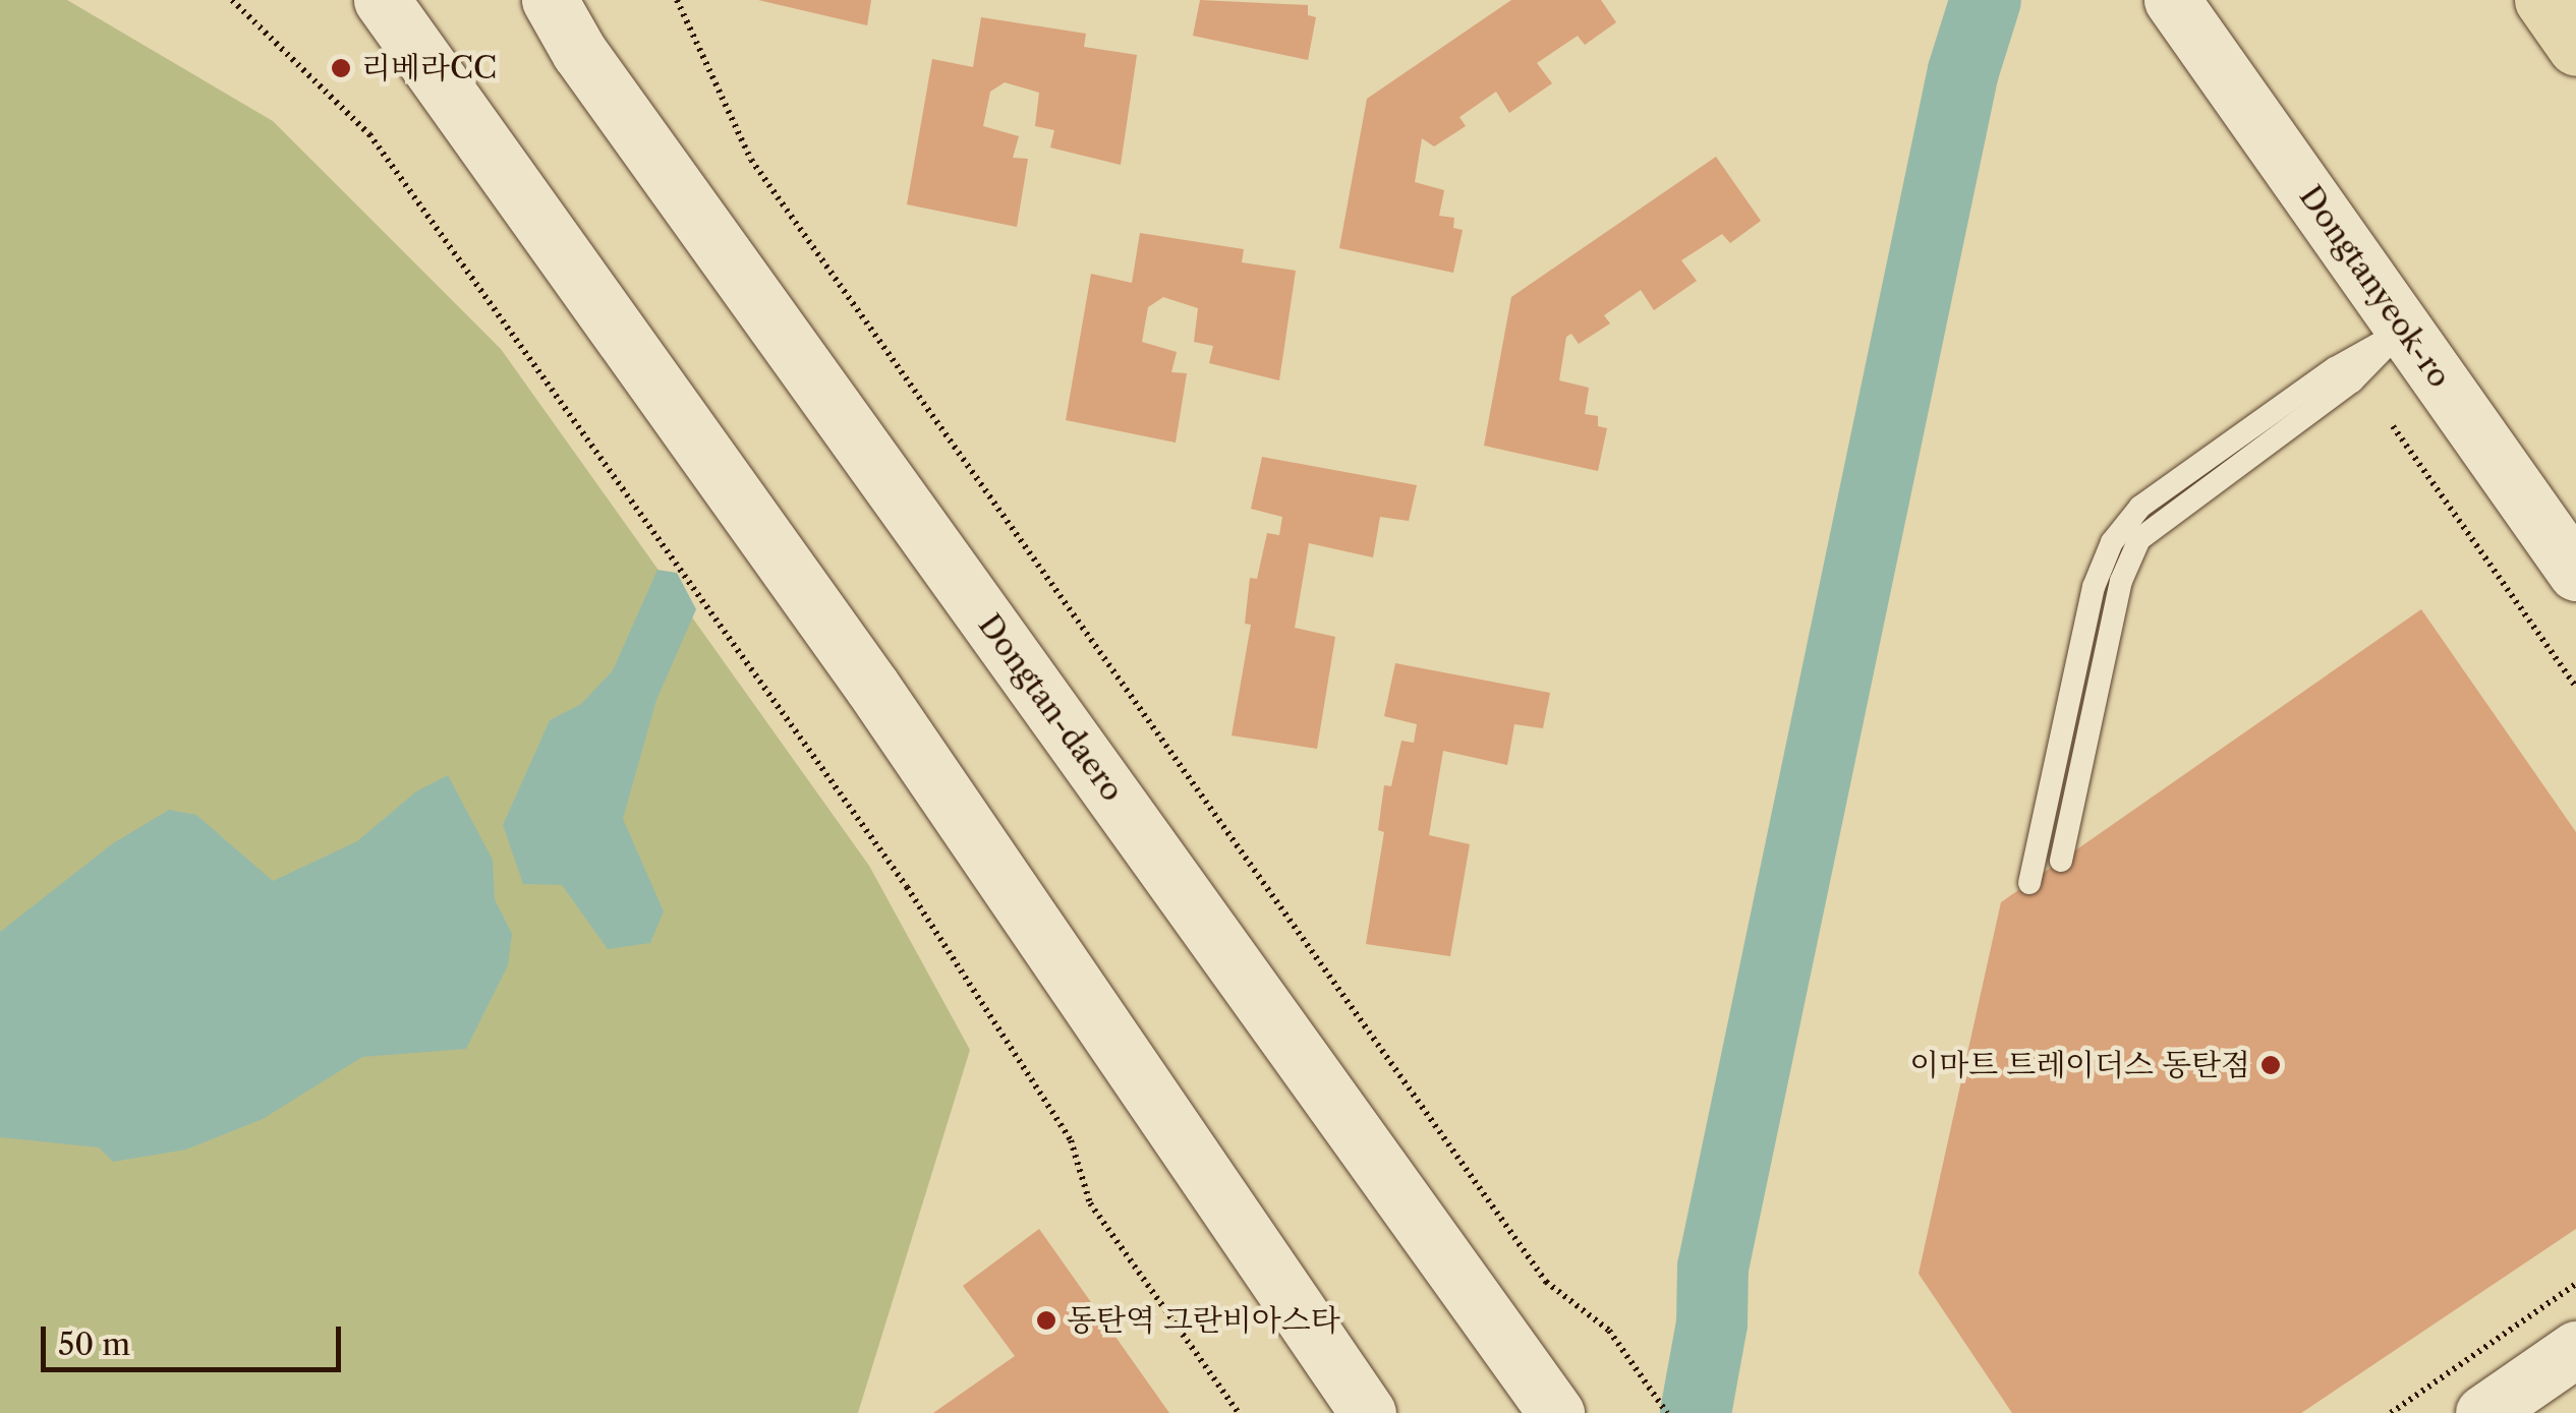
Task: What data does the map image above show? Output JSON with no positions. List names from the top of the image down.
{
  "streets": {
    "main road": ["Dongtanyeok-ro", "Dongtan-daero"]
  },
  "places": ["리베라CC", "이마트 트레이더스 동탄점", "동탄역 그란비아스타"],
  "scale_bar": "50 m"
}
